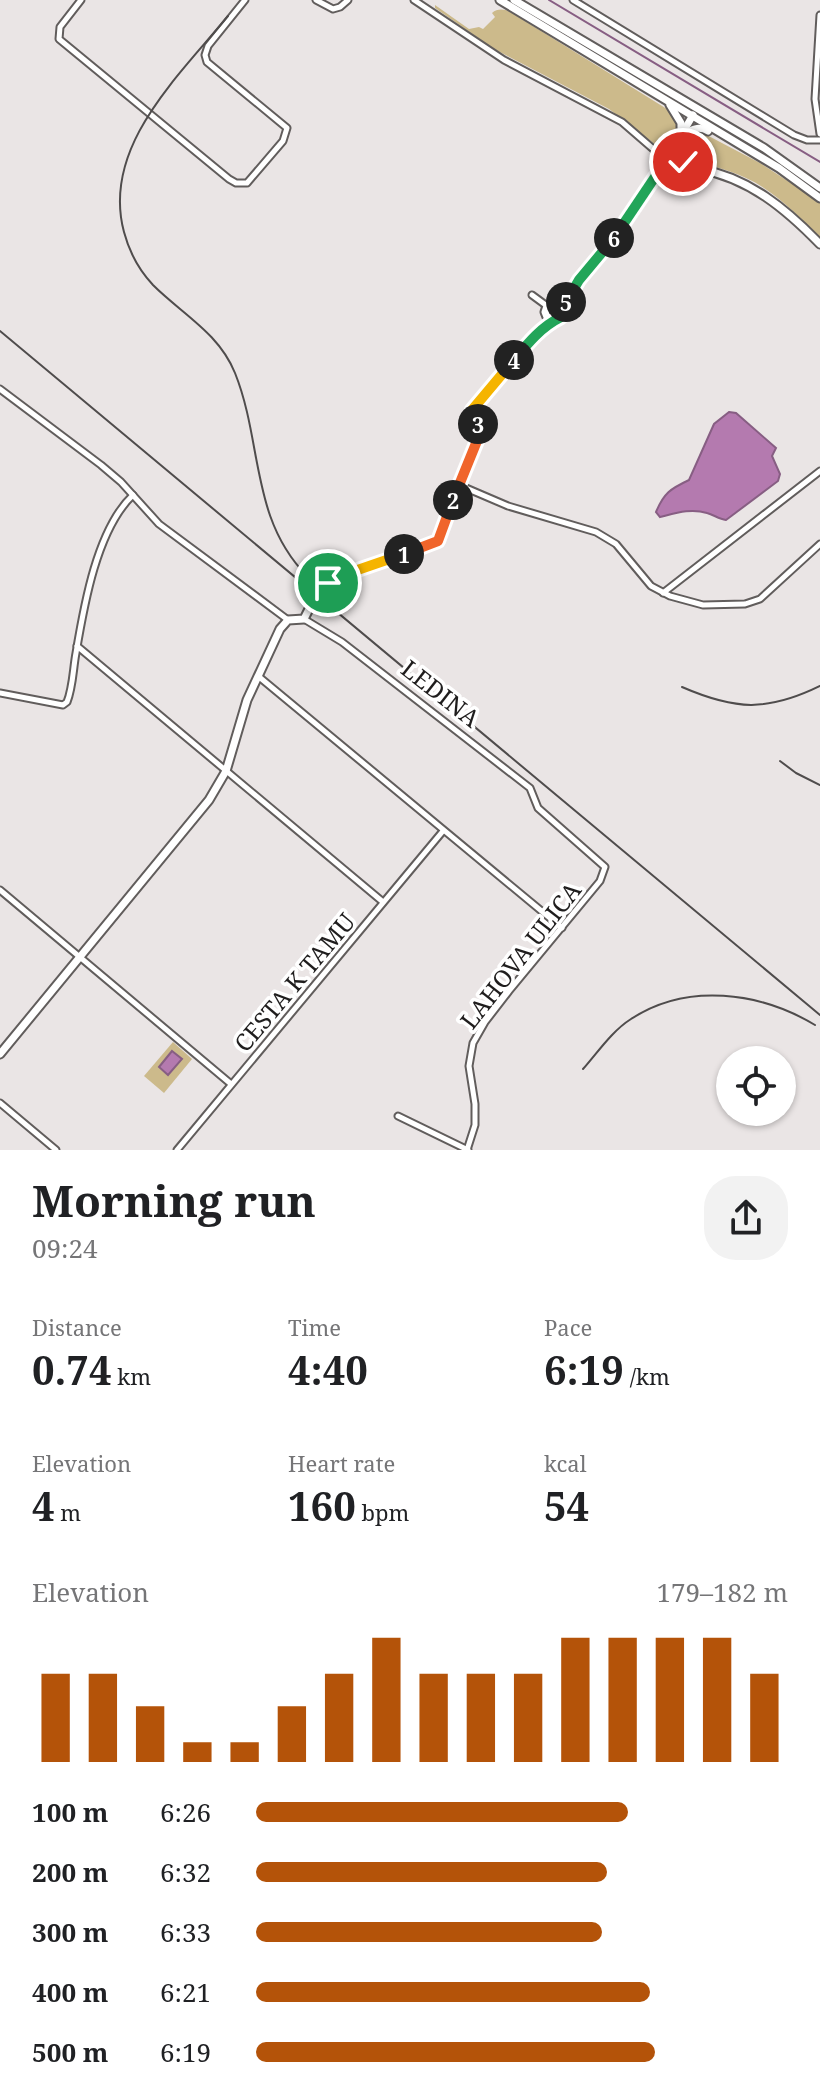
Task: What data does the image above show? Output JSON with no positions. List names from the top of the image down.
{
  "streets": {
    "street": ["LEDINA", "LAHOVA ULICA", "CESTA K TAMU"]
  },
  "crossings": [
    ["LEDINA", "LAHOVA ULICA"]
  ],
  "page": {
    "pins": [
      "6",
      "5",
      "4",
      "3",
      "2",
      "1"
    ],
    "heading": ["Morning run", "09:24"],
    "stats": [
      ["Distance", "0.74 km"],
      ["Time", "4:40"],
      ["Pace", "6:19 /km"],
      ["Elevation", "4 m"],
      ["Heart rate", "160 bpm"],
      ["kcal", "54"]
    ],
    "chart": ["Elevation", "179–182 m"],
    "list": [
      {
        "name": "100 m",
        "note": "6:26"
      },
      {
        "name": "200 m",
        "note": "6:32"
      },
      {
        "name": "300 m",
        "note": "6:33"
      },
      {
        "name": "400 m",
        "note": "6:21"
      },
      {
        "name": "500 m",
        "note": "6:19"
      }
    ]
  }
}
